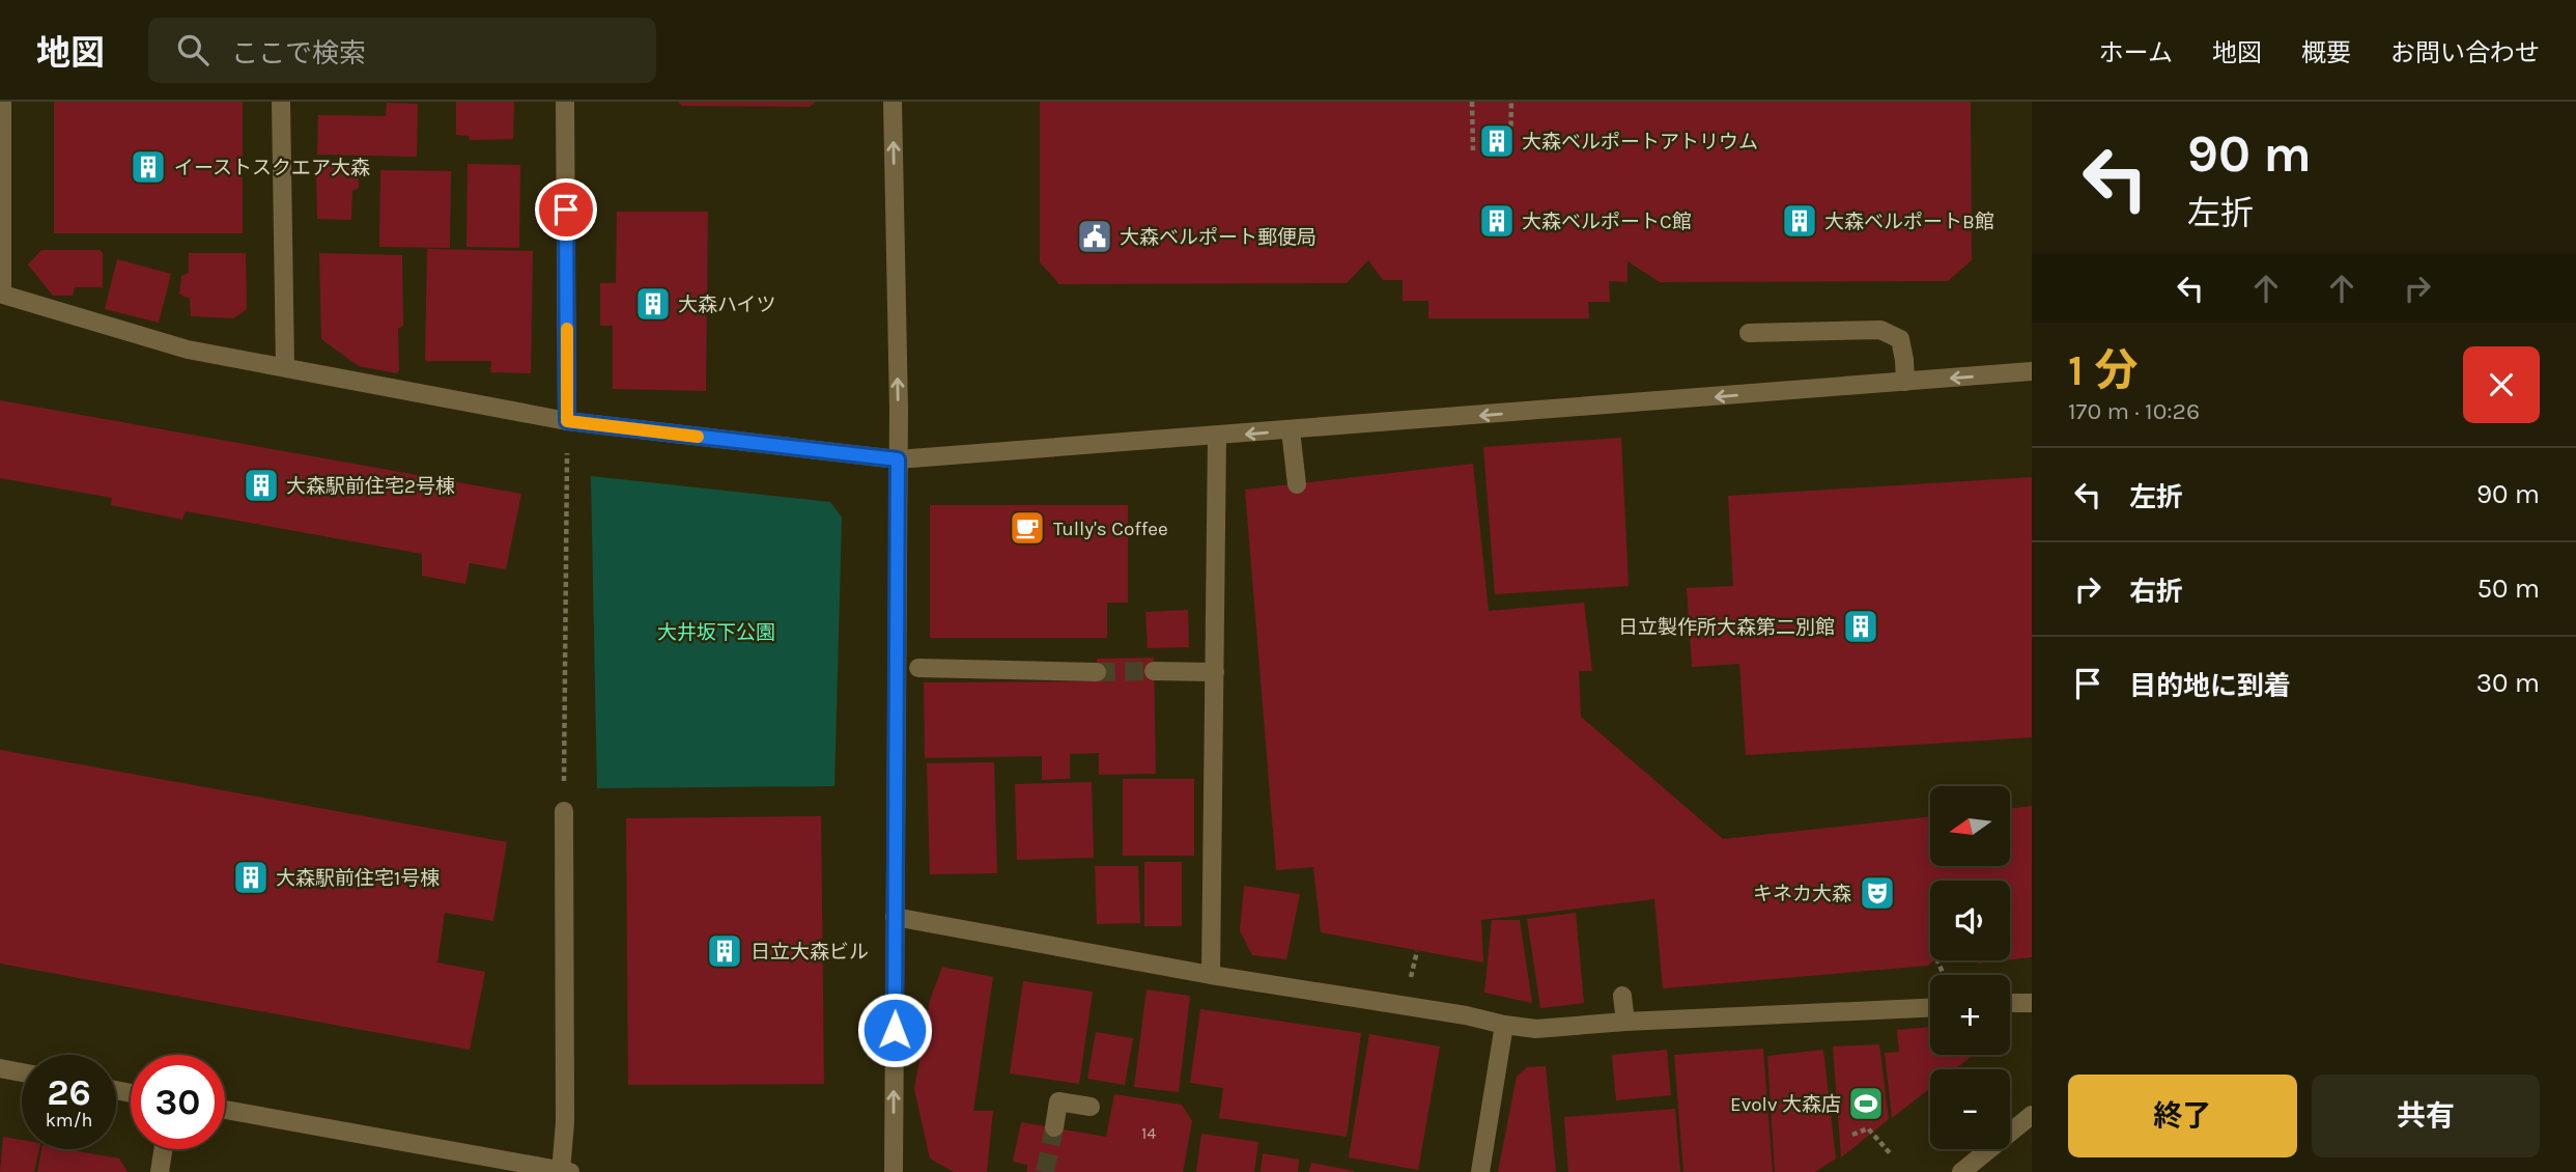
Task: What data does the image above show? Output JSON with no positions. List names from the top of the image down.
{
  "parks": ["大井坂下公園"],
  "places": {
    "building": [
      "大森ベルポートアトリウム",
      "イーストスクエア大森",
      "大森ベルポートC館",
      "大森ベルポートB館",
      "大森ハイツ",
      "大森駅前住宅2号棟",
      "日立製作所大森第二別館",
      "大森駅前住宅1号棟",
      "日立大森ビル"
    ],
    "public building": ["大森ベルポート郵便局"],
    "cafe": ["Tully's Coffee"],
    "theatre": ["キネカ大森"],
    "sports": ["Evolv 大森店"]
  },
  "house_numbers": ["14"],
  "north": "left",
  "page": {
    "header": "地図",
    "search": "ここで検索",
    "nav": [
      "ホーム",
      "地図",
      "概要",
      "お問い合わせ"
    ],
    "turn": ["90 m", "左折"],
    "heading": ["1 分", "170 m · 10:26"],
    "list": [
      {
        "name": "左折",
        "value": "90 m"
      },
      {
        "name": "右折",
        "value": "50 m"
      },
      {
        "name": "目的地に到着",
        "value": "30 m"
      }
    ],
    "map_buttons": ["+", "−"],
    "speed": "26 km/h",
    "limit": "30",
    "buttons": ["終了", "共有"]
  }
}
